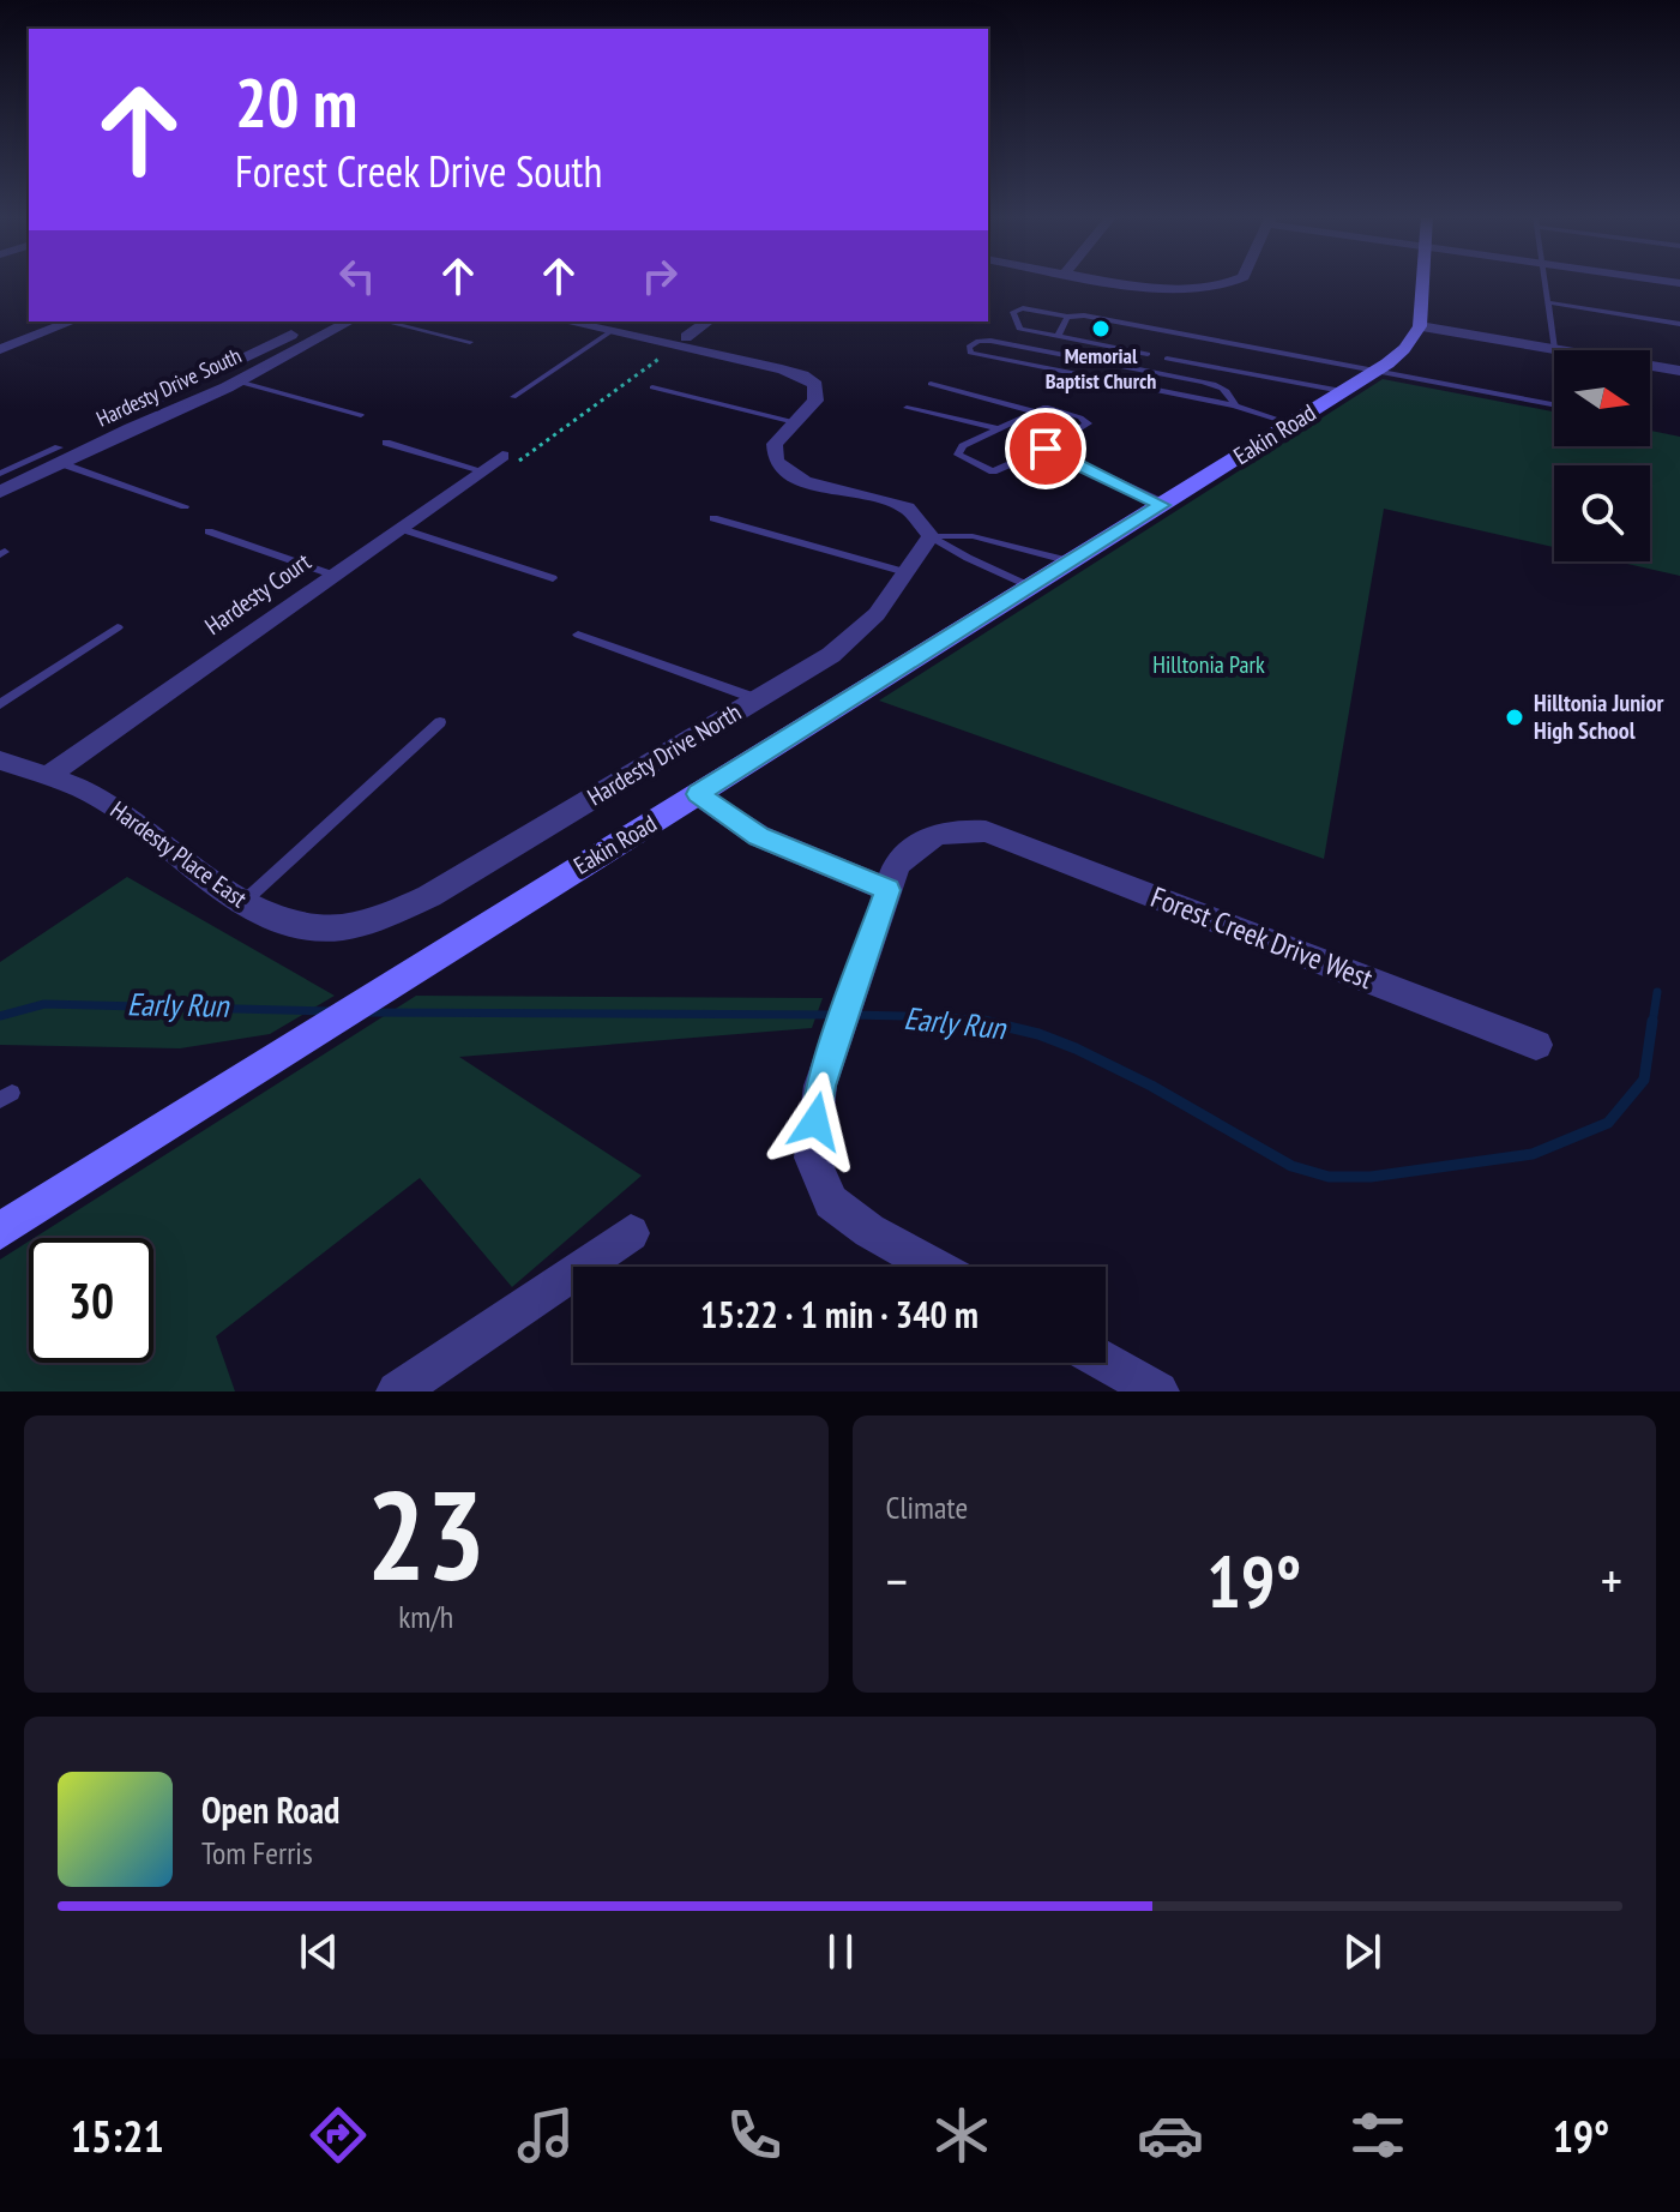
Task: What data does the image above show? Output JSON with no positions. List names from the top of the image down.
{
  "streets": {
    "street": [
      "Hardesty Drive South",
      "Eakin Road",
      "Hardesty Court",
      "Hardesty Drive North",
      "Hardesty Place East",
      "Forest Creek Drive West"
    ]
  },
  "crossings": [
    ["Hardesty Court", "Hardesty Place East"],
    ["Hardesty Drive North", "Hardesty Place East"]
  ],
  "water": ["Early Run"],
  "parks": ["Hilltonia Park"],
  "places": ["Memorial Baptist Church", "Hilltonia Junior High School"],
  "north": "right",
  "page": {
    "turn": ["20 m", "Forest Creek Drive South"],
    "limit": "30",
    "trip": "15:22 · 1 min · 340 m",
    "tile": [
      ["23", "km/h"],
      "Climate"
    ],
    "heat": ["−", "19°", "+"],
    "song": ["Open Road", "Tom Ferris"],
    "tabs": ["15:21", "19°"]
  }
}
